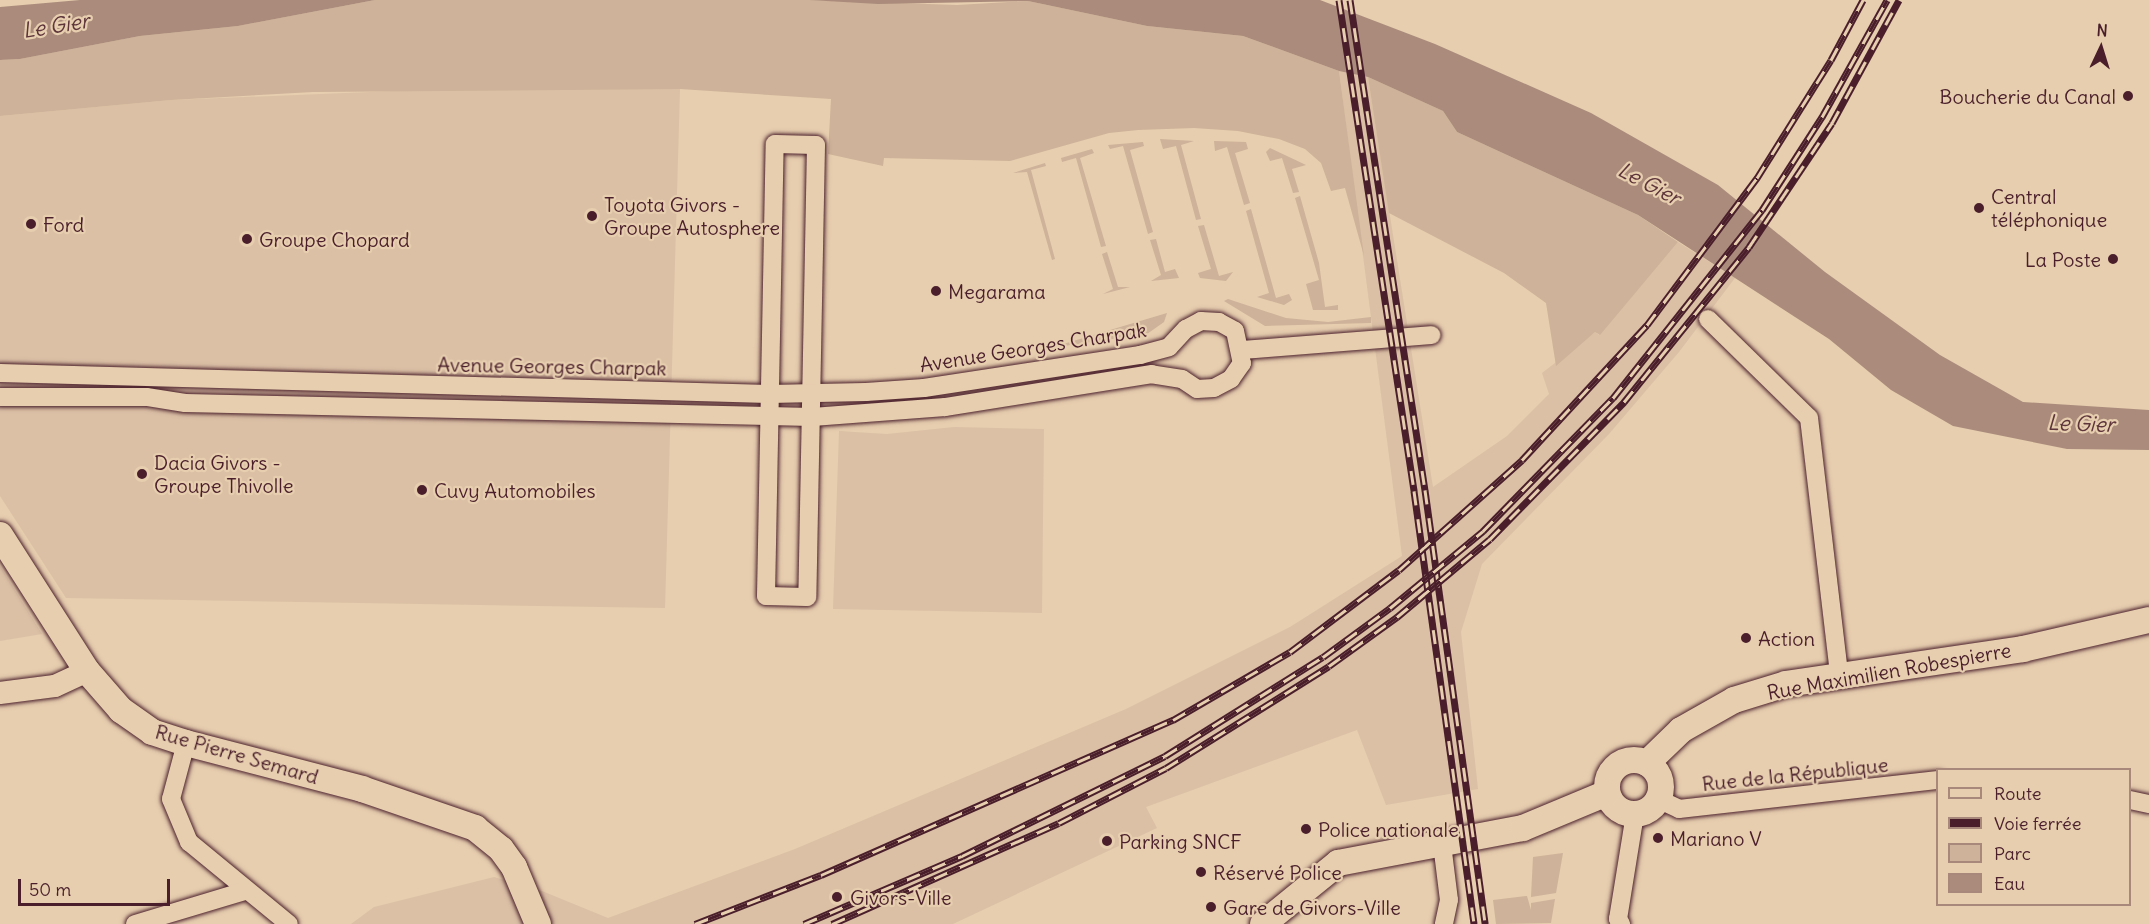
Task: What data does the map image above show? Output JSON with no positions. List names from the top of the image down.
{
  "streets": {
    "main road": ["Rue Maximilien Robespierre", "Rue Pierre Semard"],
    "street": ["Avenue Georges Charpak", "Rue de la République"]
  },
  "crossings": [
    ["Rue Maximilien Robespierre", "Rue de la République"]
  ],
  "water": ["Le Gier"],
  "places": [
    "Boucherie du Canal",
    "Central téléphonique",
    "Toyota Givors - Groupe Autosphere",
    "Ford",
    "Groupe Chopard",
    "La Poste",
    "Megarama",
    "Dacia Givors - Groupe Thivolle",
    "Cuvy Automobiles",
    "Action",
    "Police nationale",
    "Mariano V",
    "Parking SNCF",
    "Réservé Police",
    "Givors-Ville",
    "Gare de Givors-Ville"
  ],
  "legend": [
    "Route",
    "Voie ferrée",
    "Parc",
    "Eau"
  ],
  "scale_bar": "50 m",
  "north": "top"
}
